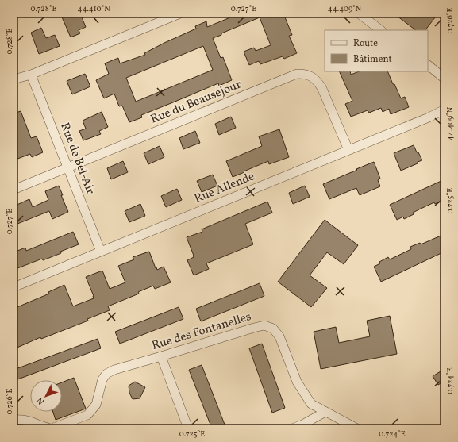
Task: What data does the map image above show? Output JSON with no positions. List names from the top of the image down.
{
  "streets": {
    "street": [
      "Rue du Beauséjour",
      "Rue de Bel-Air",
      "Rue Allende",
      "Rue des Fontanelles"
    ]
  },
  "crossings": [
    ["Rue du Beauséjour", "Rue de Bel-Air"],
    ["Rue du Beauséjour", "Rue Allende"],
    ["Rue de Bel-Air", "Rue Allende"]
  ],
  "legend": ["Route", "Bâtiment"],
  "north": "bottom left",
  "coordinates": [
    "0.728°E",
    "44.410°N",
    "0.727°E",
    "44.409°N",
    "0.726°E",
    "0.725°E",
    "0.724°E"
  ]
}
